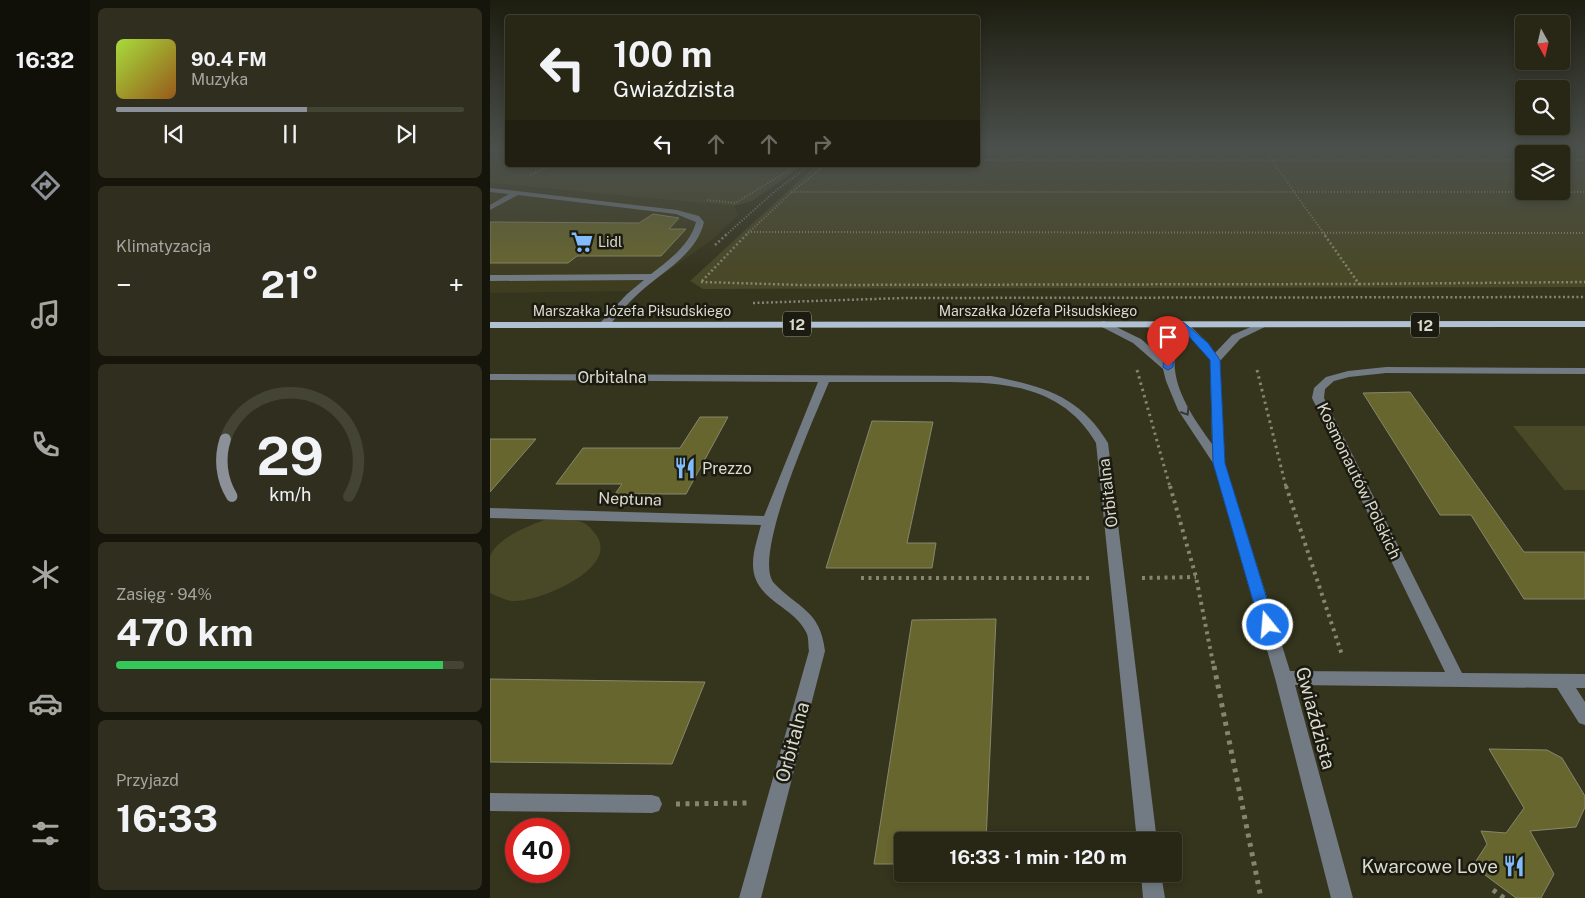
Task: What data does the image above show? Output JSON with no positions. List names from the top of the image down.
{
  "streets": {
    "main road": ["Marszałka Józefa Piłsudskiego", "12"],
    "street": [
      "Orbitalna",
      "Kosmonautów Polskich",
      "Neptuna",
      "Gwiaździsta"
    ]
  },
  "crossings": [
    ["Orbitalna", "Neptuna"]
  ],
  "places": {
    "supermarket": ["Lidl"],
    "restaurant": ["Prezzo", "Kwarcowe Love"]
  },
  "north": "bottom",
  "page": {
    "tabs": "16:32",
    "turn": ["100 m", "Gwiaździsta"],
    "song": ["90.4 FM", "Muzyka"],
    "tile": [
      "Klimatyzacja",
      ["Zasięg · 94%", "470 km"],
      ["Przyjazd", "16:33"]
    ],
    "heat": ["−", "21°", "+"],
    "limit": "40",
    "trip": "16:33 · 1 min · 120 m",
    "gauge": ["29", "km/h"]
  }
}
